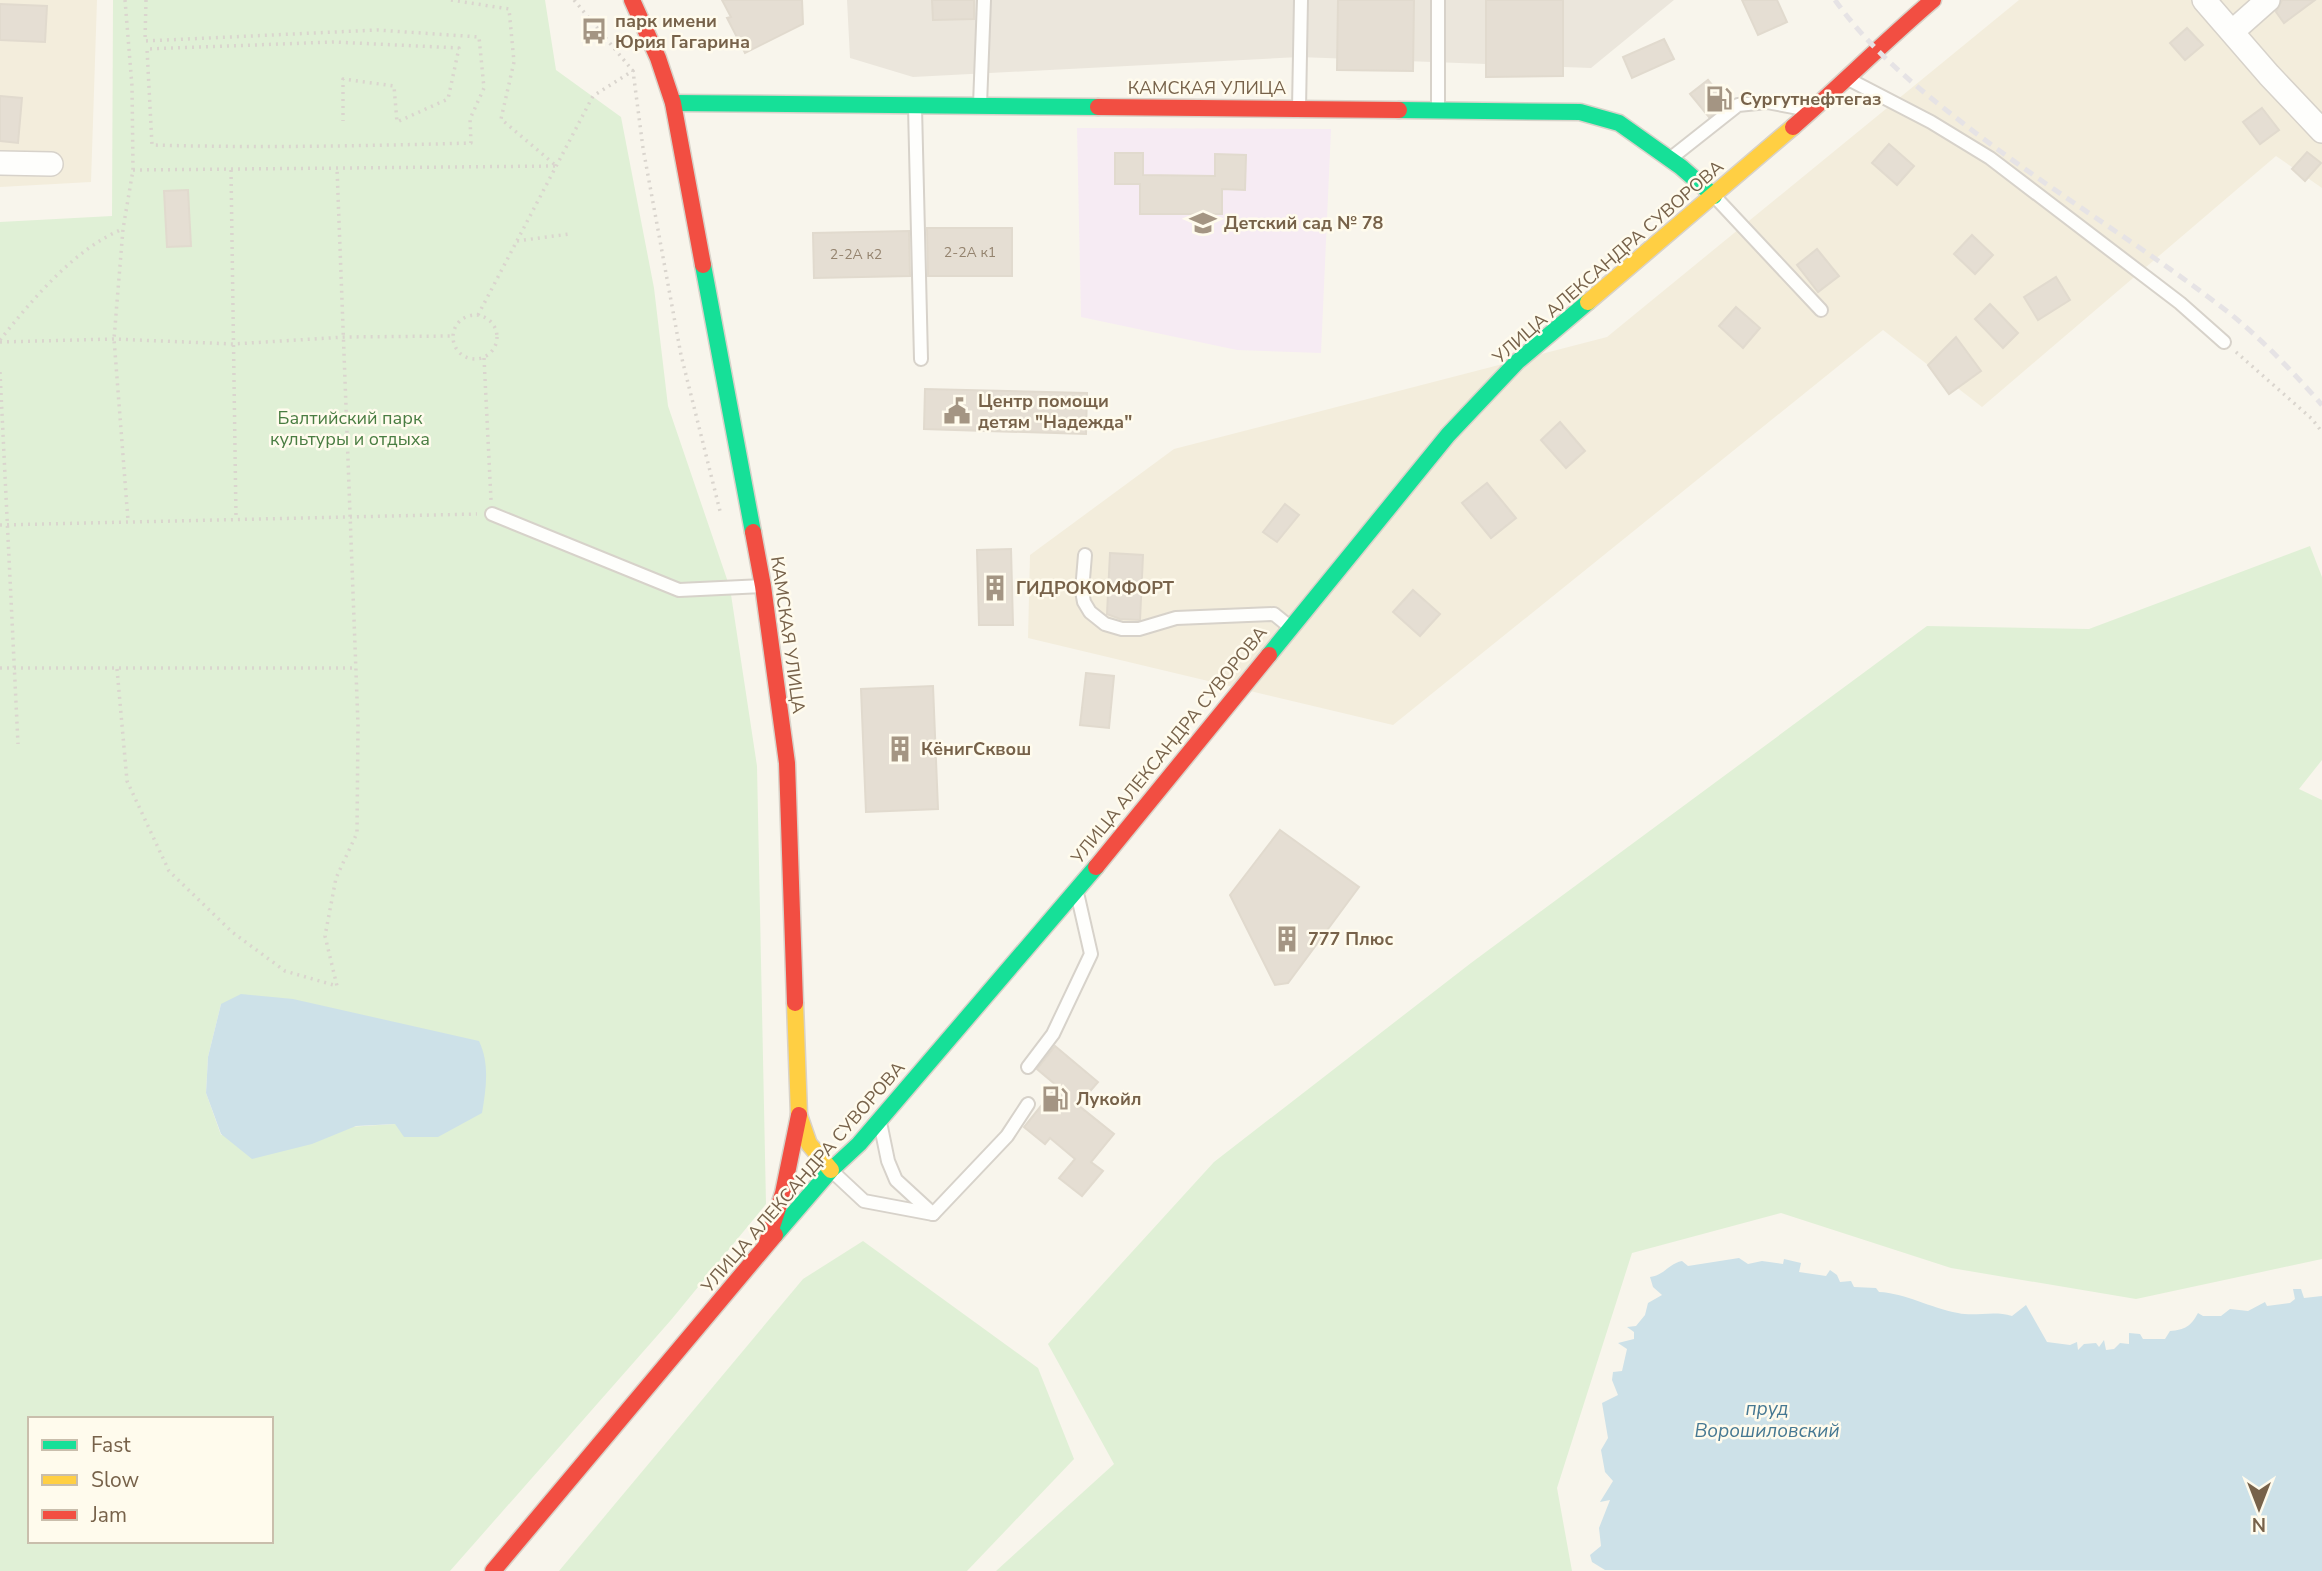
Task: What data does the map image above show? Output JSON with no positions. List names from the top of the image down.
{
  "streets": {
    "main road": ["КАМСКАЯ УЛИЦА", "УЛИЦА АЛЕКСАНДРА СУВОРОВА"]
  },
  "crossings": [
    ["КАМСКАЯ УЛИЦА", "УЛИЦА АЛЕКСАНДРА СУВОРОВА"]
  ],
  "water": ["пруд Ворошиловский"],
  "parks": ["Балтийский парк культуры и отдыха"],
  "places": {
    "bus stop": ["парк имени Юрия Гагарина"],
    "fuel station": ["Сургутнефтегаз", "Лукойл"],
    "school or university": ["Детский сад № 78"],
    "public building": ["Центр помощи детям \"Надежда\""],
    "building": ["ГИДРОКОМФОРТ", "КёнигСквош", "777 Плюс"]
  },
  "house_numbers": ["2-2А к1", "2-2А к2"],
  "legend": ["Fast", "Slow", "Jam"],
  "north": "bottom"
}
